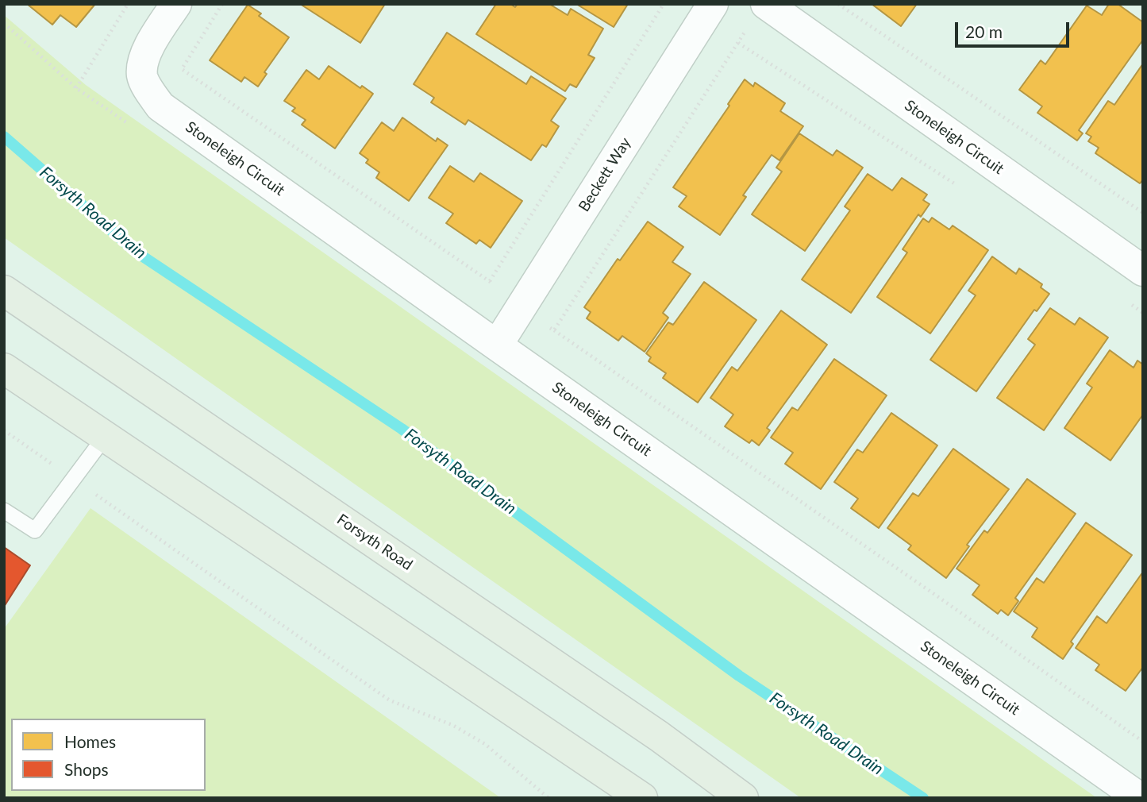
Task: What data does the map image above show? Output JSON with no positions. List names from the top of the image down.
{
  "streets": {
    "highway": ["Forsyth Road"],
    "street": ["Stoneleigh Circuit", "Beckett Way"]
  },
  "crossings": [
    ["Stoneleigh Circuit", "Beckett Way"]
  ],
  "water": ["Forsyth Road Drain"],
  "legend": ["Homes", "Shops"],
  "scale_bar": "20 m"
}
